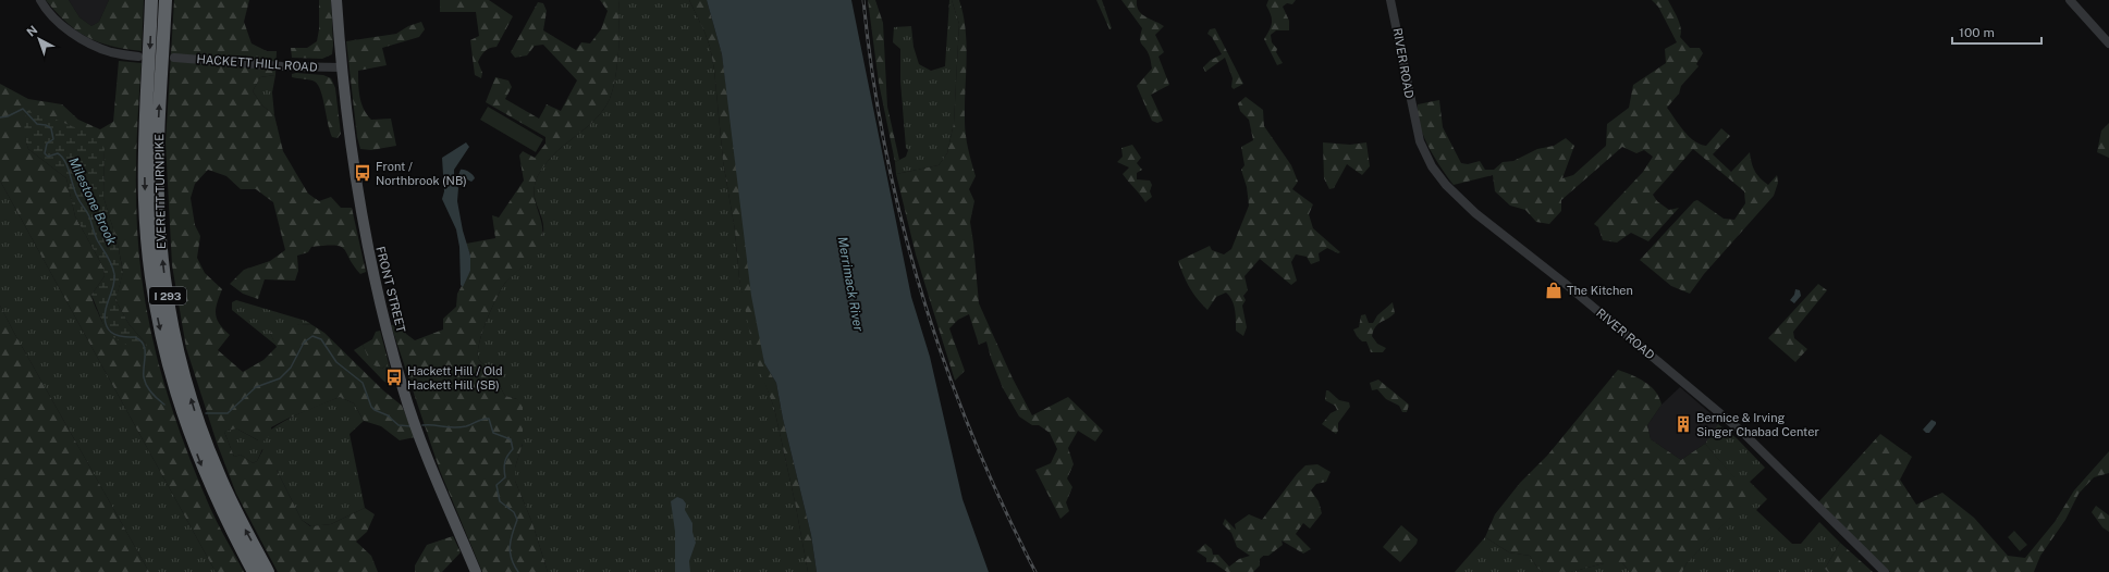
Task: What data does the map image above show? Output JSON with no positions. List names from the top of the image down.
{
  "streets": {
    "highway": ["EVERETT TURNPIKE", "I 293"],
    "main road": ["FRONT STREET"],
    "street": ["HACKETT HILL ROAD", "RIVER ROAD"]
  },
  "crossings": [
    ["HACKETT HILL ROAD", "FRONT STREET"]
  ],
  "water": ["Milestone Brook", "Merrimack River"],
  "places": {
    "bus stop": ["Front / Northbrook (NB)", "Hackett Hill / Old Hackett Hill (SB)"],
    "shop": ["The Kitchen"],
    "building": ["Bernice & Irving Singer Chabad Center"]
  },
  "scale_bar": "100 m",
  "north": "top left"
}
